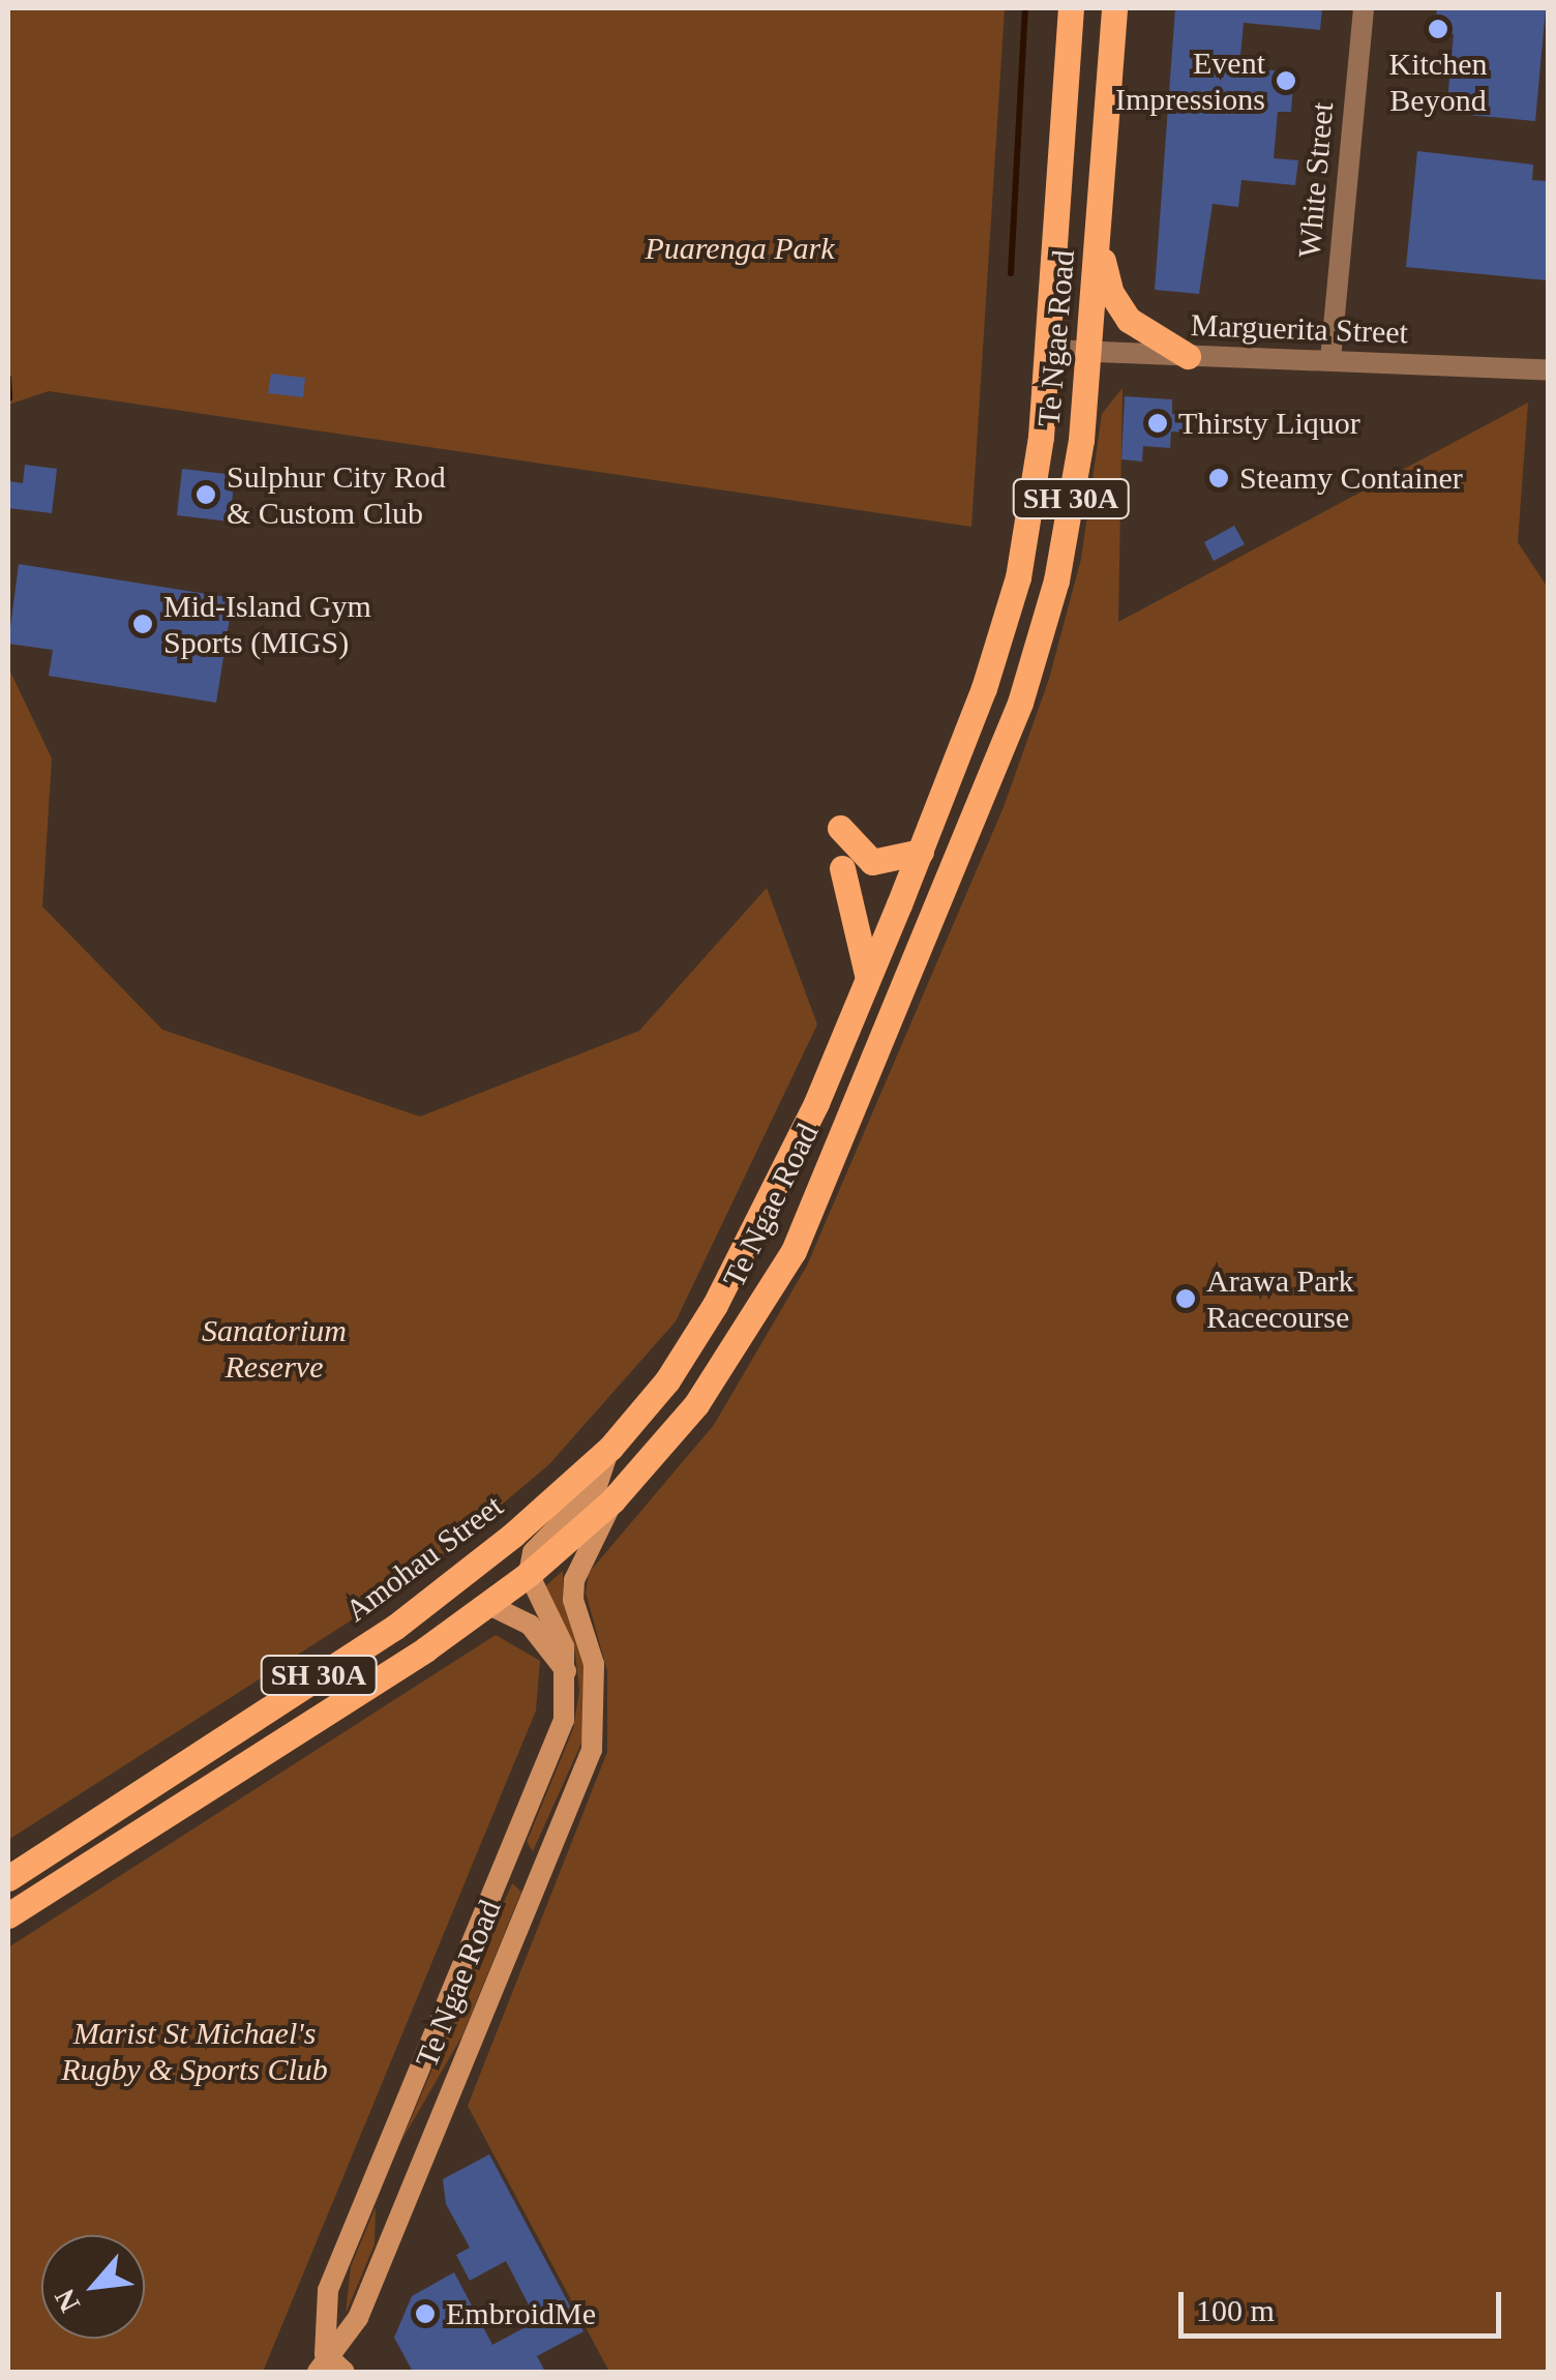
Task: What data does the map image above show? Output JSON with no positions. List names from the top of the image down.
{
  "streets": {
    "main road": ["Te Ngae Road", "SH 30A", "Amohau Street"],
    "street": ["White Street", "Marguerita Street"]
  },
  "crossings": [
    ["White Street", "Marguerita Street"],
    ["Marguerita Street", "Te Ngae Road"],
    ["Te Ngae Road", "SH 30A"],
    ["Te Ngae Road", "Amohau Street"]
  ],
  "parks": ["Puarenga Park", "Sanatorium Reserve", "Marist St Michael's Rugby & Sports Club"],
  "places": [
    "Kitchen Beyond",
    "Event Impressions",
    "Thirsty Liquor",
    "Steamy Container",
    "Sulphur City Rod & Custom Club",
    "Mid-Island Gym Sports (MIGS)",
    "Arawa Park Racecourse",
    "EmbroidMe"
  ],
  "scale_bar": "100 m",
  "north": "bottom left"
}
